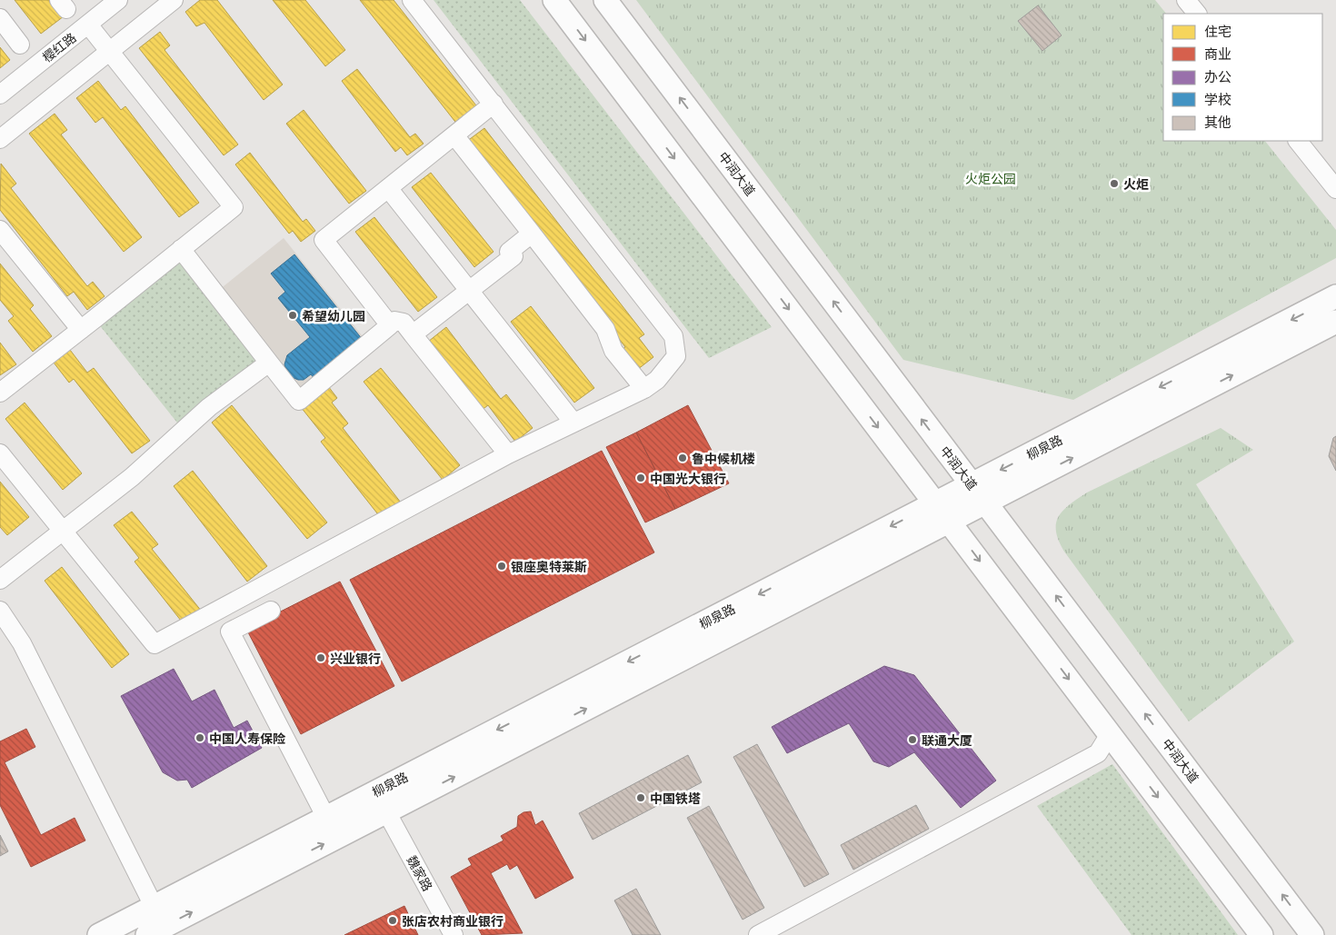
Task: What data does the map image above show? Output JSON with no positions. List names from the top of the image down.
{
  "streets": {
    "main road": ["中润大道", "柳泉路"],
    "street": ["樱红路", "魏家路"]
  },
  "crossings": [
    ["中润大道", "柳泉路"],
    ["柳泉路", "魏家路"]
  ],
  "parks": ["火炬公园"],
  "places": [
    "火炬",
    "希望幼儿园",
    "鲁中候机楼",
    "中国光大银行",
    "银座奥特莱斯",
    "兴业银行",
    "中国人寿保险",
    "联通大厦",
    "中国铁塔",
    "张店农村商业银行"
  ],
  "legend": [
    "住宅",
    "商业",
    "办公",
    "学校",
    "其他"
  ]
}
